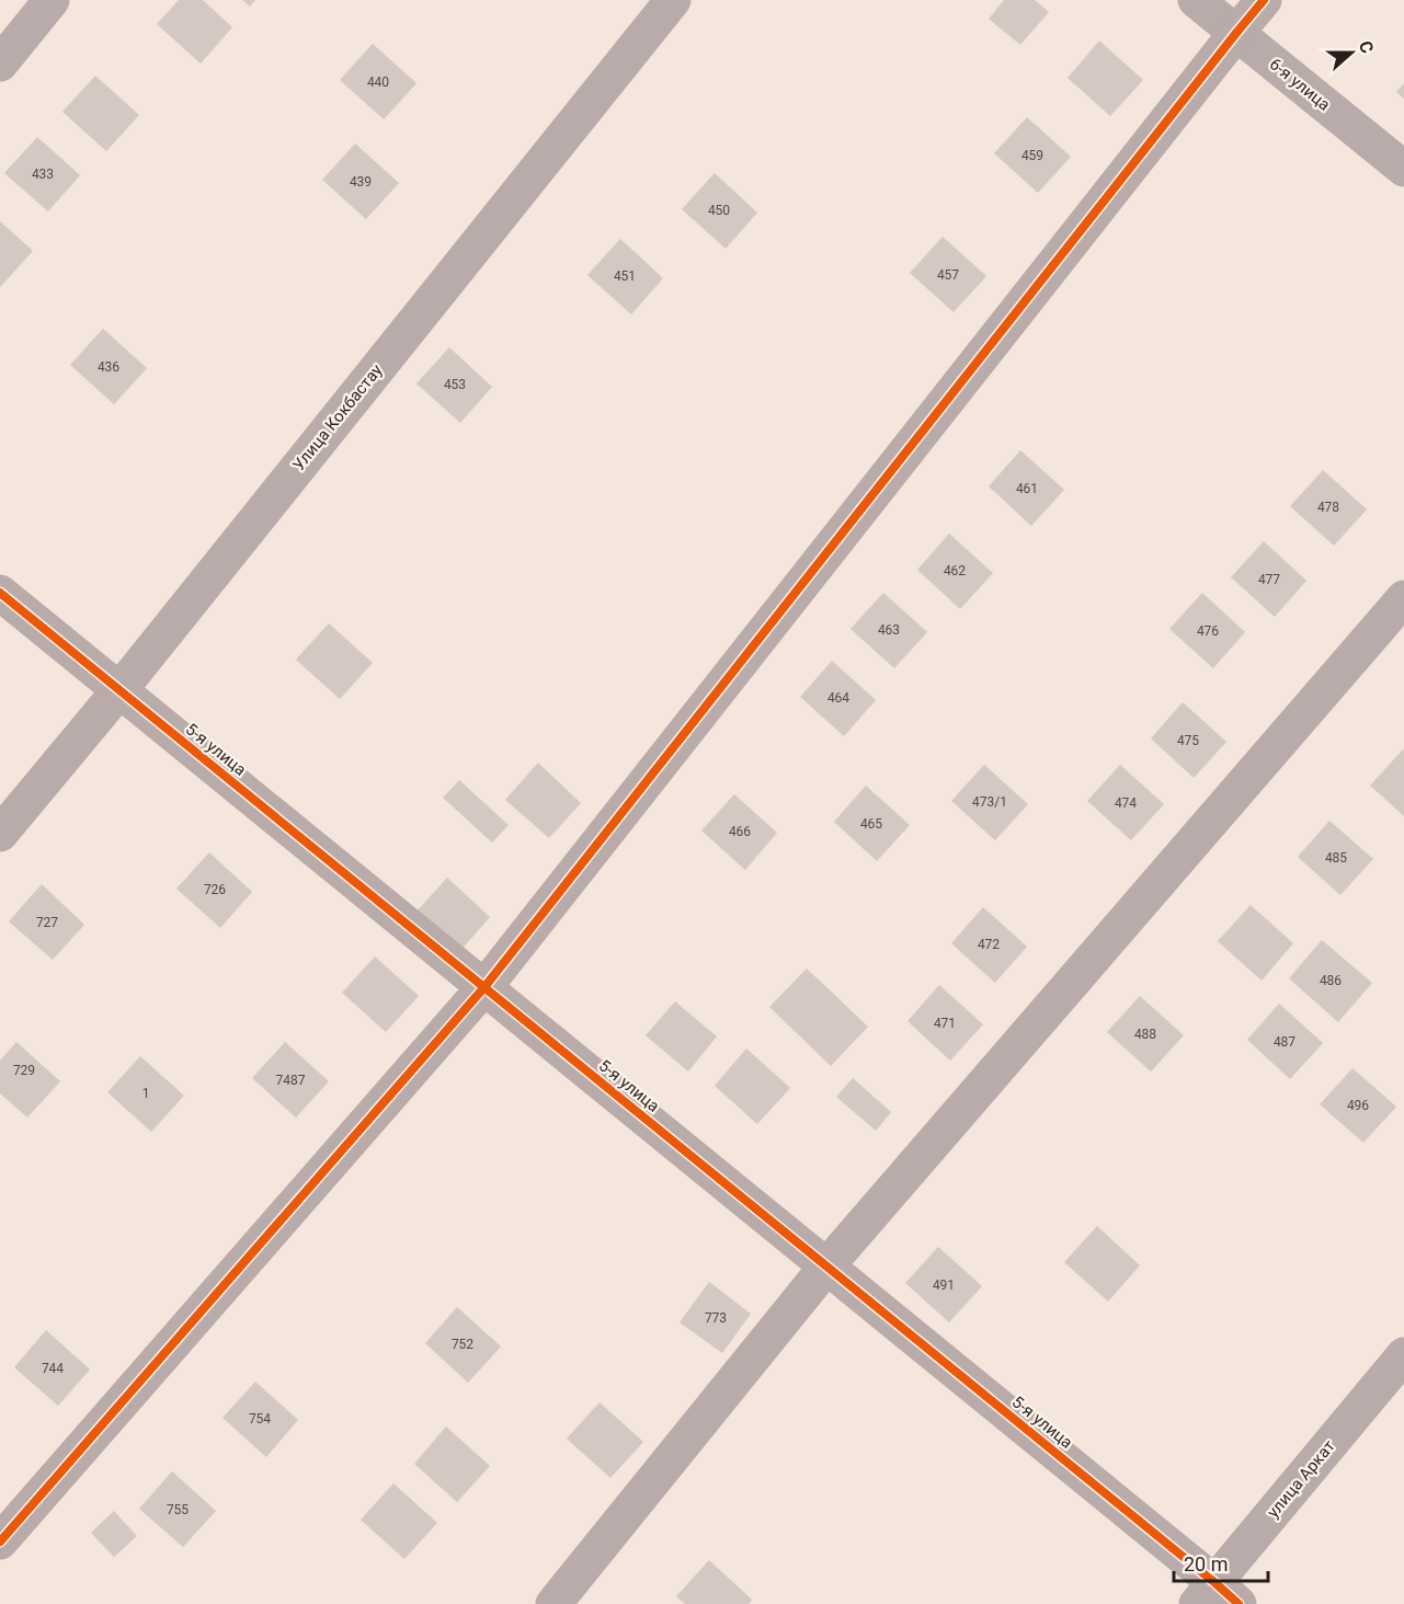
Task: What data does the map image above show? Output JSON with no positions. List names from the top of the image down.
{
  "streets": {
    "street": [
      "6-я улица",
      "Улица Кокбастау",
      "5-я улица",
      "улица Аркат"
    ]
  },
  "crossings": [
    ["Улица Кокбастау", "5-я улица"],
    ["5-я улица", "улица Аркат"]
  ],
  "house_numbers": [
    "440",
    "459",
    "433",
    "439",
    "450",
    "457",
    "451",
    "436",
    "453",
    "461",
    "478",
    "462",
    "477",
    "463",
    "476",
    "464",
    "475",
    "473/1",
    "474",
    "465",
    "466",
    "485",
    "726",
    "727",
    "472",
    "486",
    "471",
    "488",
    "487",
    "729",
    "7487",
    "1",
    "496",
    "491",
    "773",
    "752",
    "744",
    "754",
    "755"
  ],
  "scale_bar": "20 m",
  "north": "right"
}
